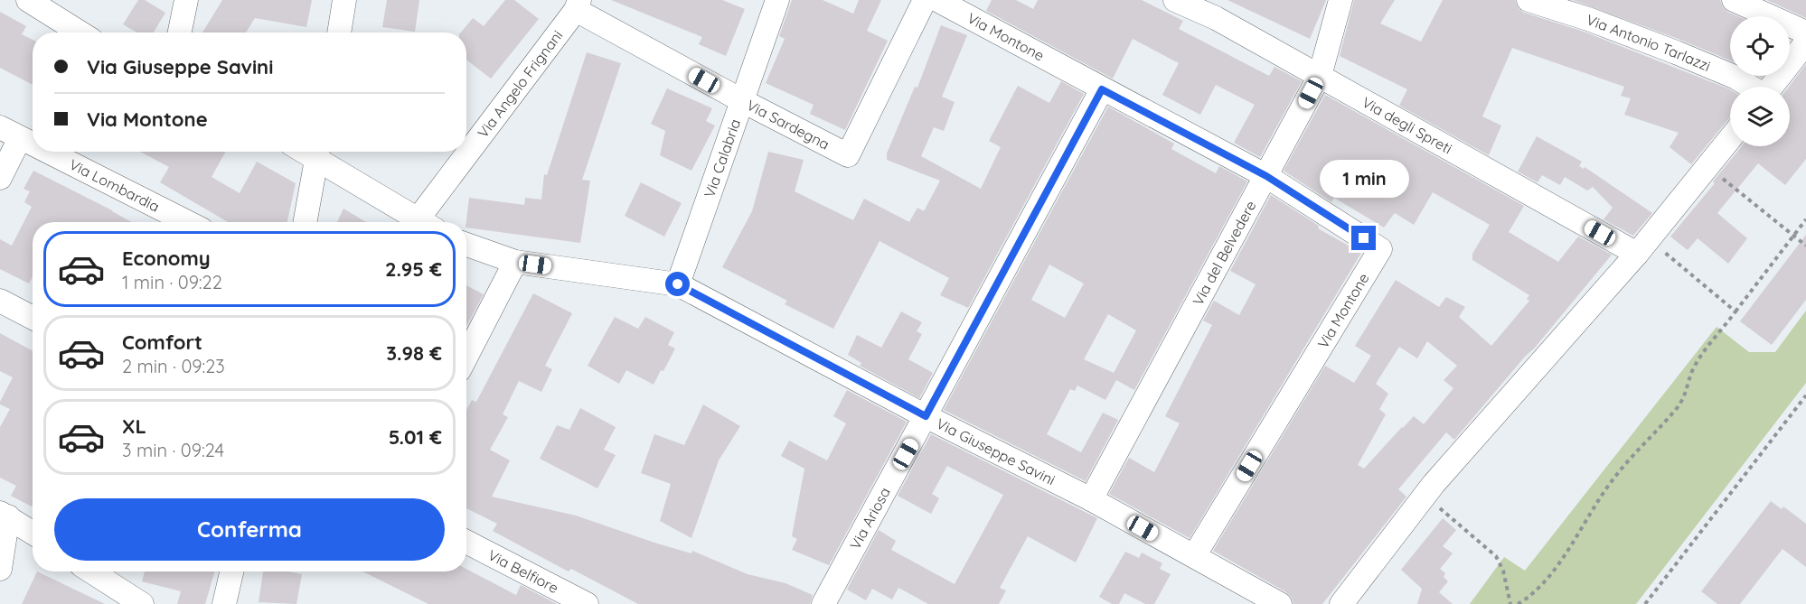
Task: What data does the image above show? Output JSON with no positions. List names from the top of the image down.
{
  "streets": {
    "street": [
      "Via Montone",
      "Via Antonio Tarlazzi",
      "Via Angelo Frignani",
      "Via Sardegna",
      "Via degli Spreti",
      "Via Calabria",
      "Via Lombardia",
      "Via del Belvedere",
      "Via Giuseppe Savini",
      "Via Ariosa",
      "Via Belfiore"
    ]
  },
  "crossings": [
    ["Via Montone", "Via del Belvedere"],
    ["Via Montone", "Via Giuseppe Savini"],
    ["Via Montone", "Via Ariosa"],
    ["Via Angelo Frignani", "Via Sardegna"],
    ["Via Sardegna", "Via Calabria"],
    ["Via degli Spreti", "Via del Belvedere"],
    ["Via Calabria", "Via Giuseppe Savini"],
    ["Via del Belvedere", "Via Giuseppe Savini"],
    ["Via Giuseppe Savini", "Via Ariosa"]
  ],
  "page": {
    "banner": ["Via Giuseppe Savini", "Via Montone"],
    "bubble": "1 min",
    "list": [
      {
        "name": "Economy",
        "note": "1 min · 09:22",
        "value": "2.95 €"
      },
      {
        "name": "Comfort",
        "note": "2 min · 09:23",
        "value": "3.98 €"
      },
      {
        "name": "XL",
        "note": "3 min · 09:24",
        "value": "5.01 €"
      }
    ],
    "buttons": "Conferma"
  }
}
